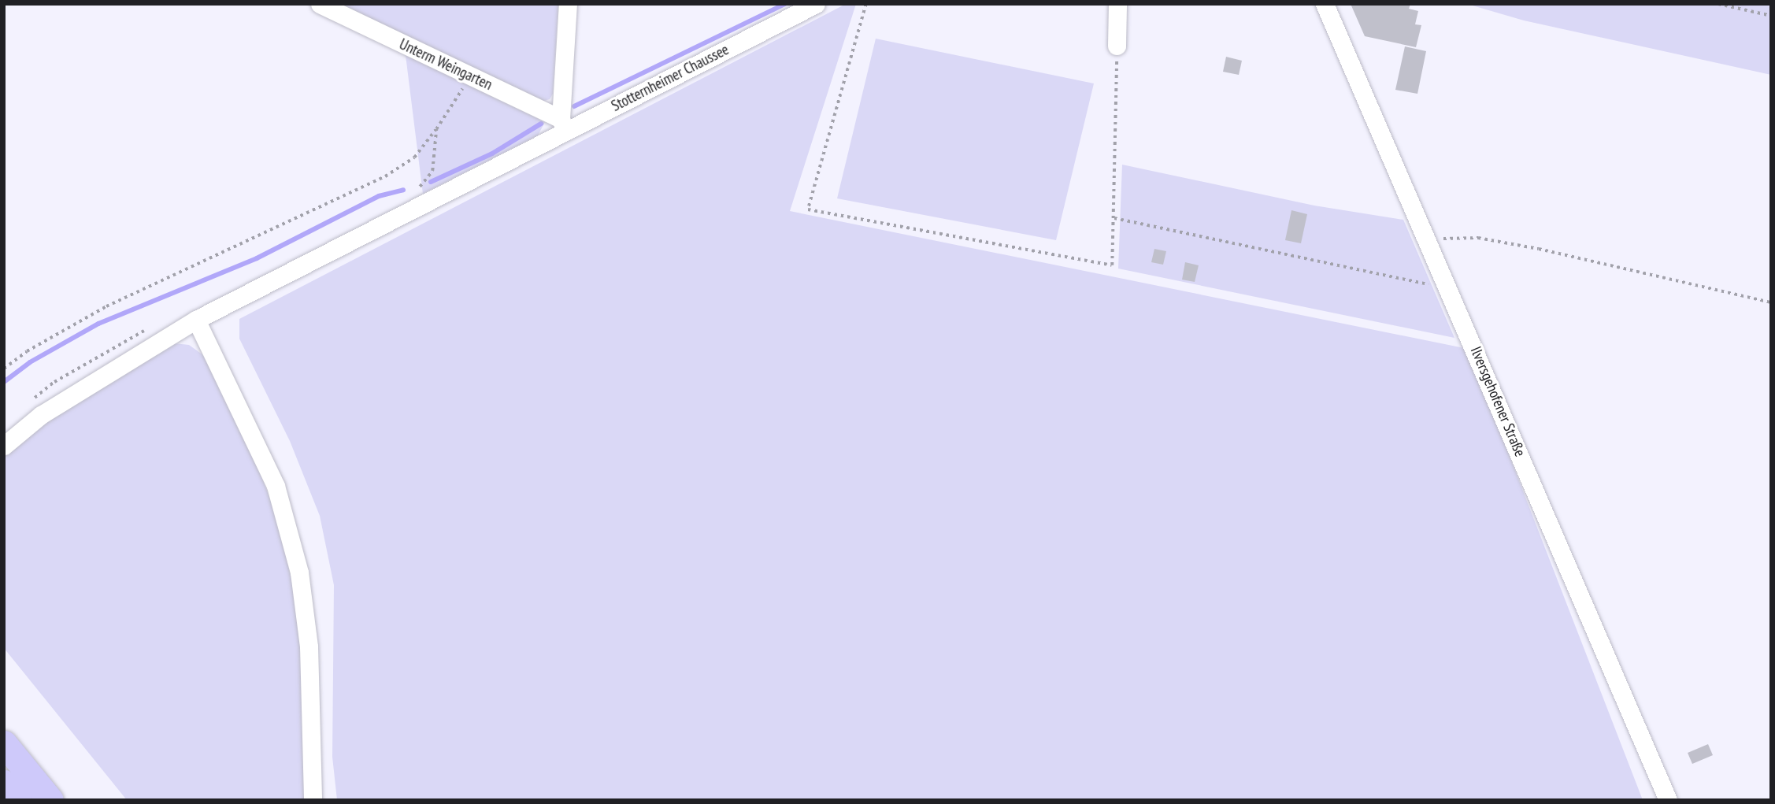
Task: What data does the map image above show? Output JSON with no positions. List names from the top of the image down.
{
  "streets": {
    "street": ["Unterm Weingarten", "Stotternheimer Chaussee", "Ilversgehofener Straße"]
  },
  "crossings": [
    ["Unterm Weingarten", "Stotternheimer Chaussee"]
  ]
}
